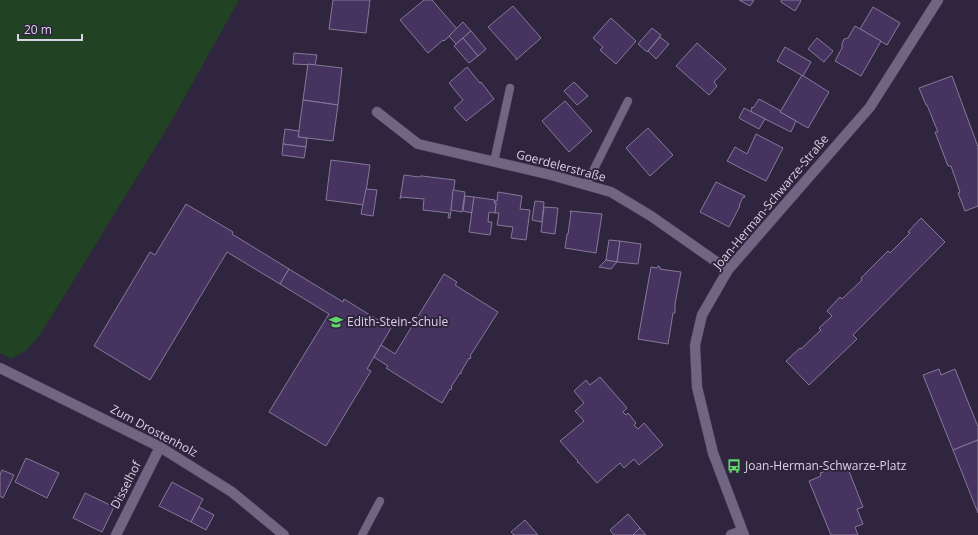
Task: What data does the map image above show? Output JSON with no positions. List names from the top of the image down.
{
  "streets": {
    "street": [
      "Goerdelerstraße",
      "Joan-Herman-Schwarze-Straße",
      "Zum Drostenholz",
      "Disselhof"
    ]
  },
  "crossings": [
    ["Goerdelerstraße", "Joan-Herman-Schwarze-Straße"],
    ["Zum Drostenholz", "Disselhof"]
  ],
  "places": {
    "school or university": ["Edith-Stein-Schule"],
    "bus stop": ["Joan-Herman-Schwarze-Platz"]
  },
  "scale_bar": "20 m"
}
